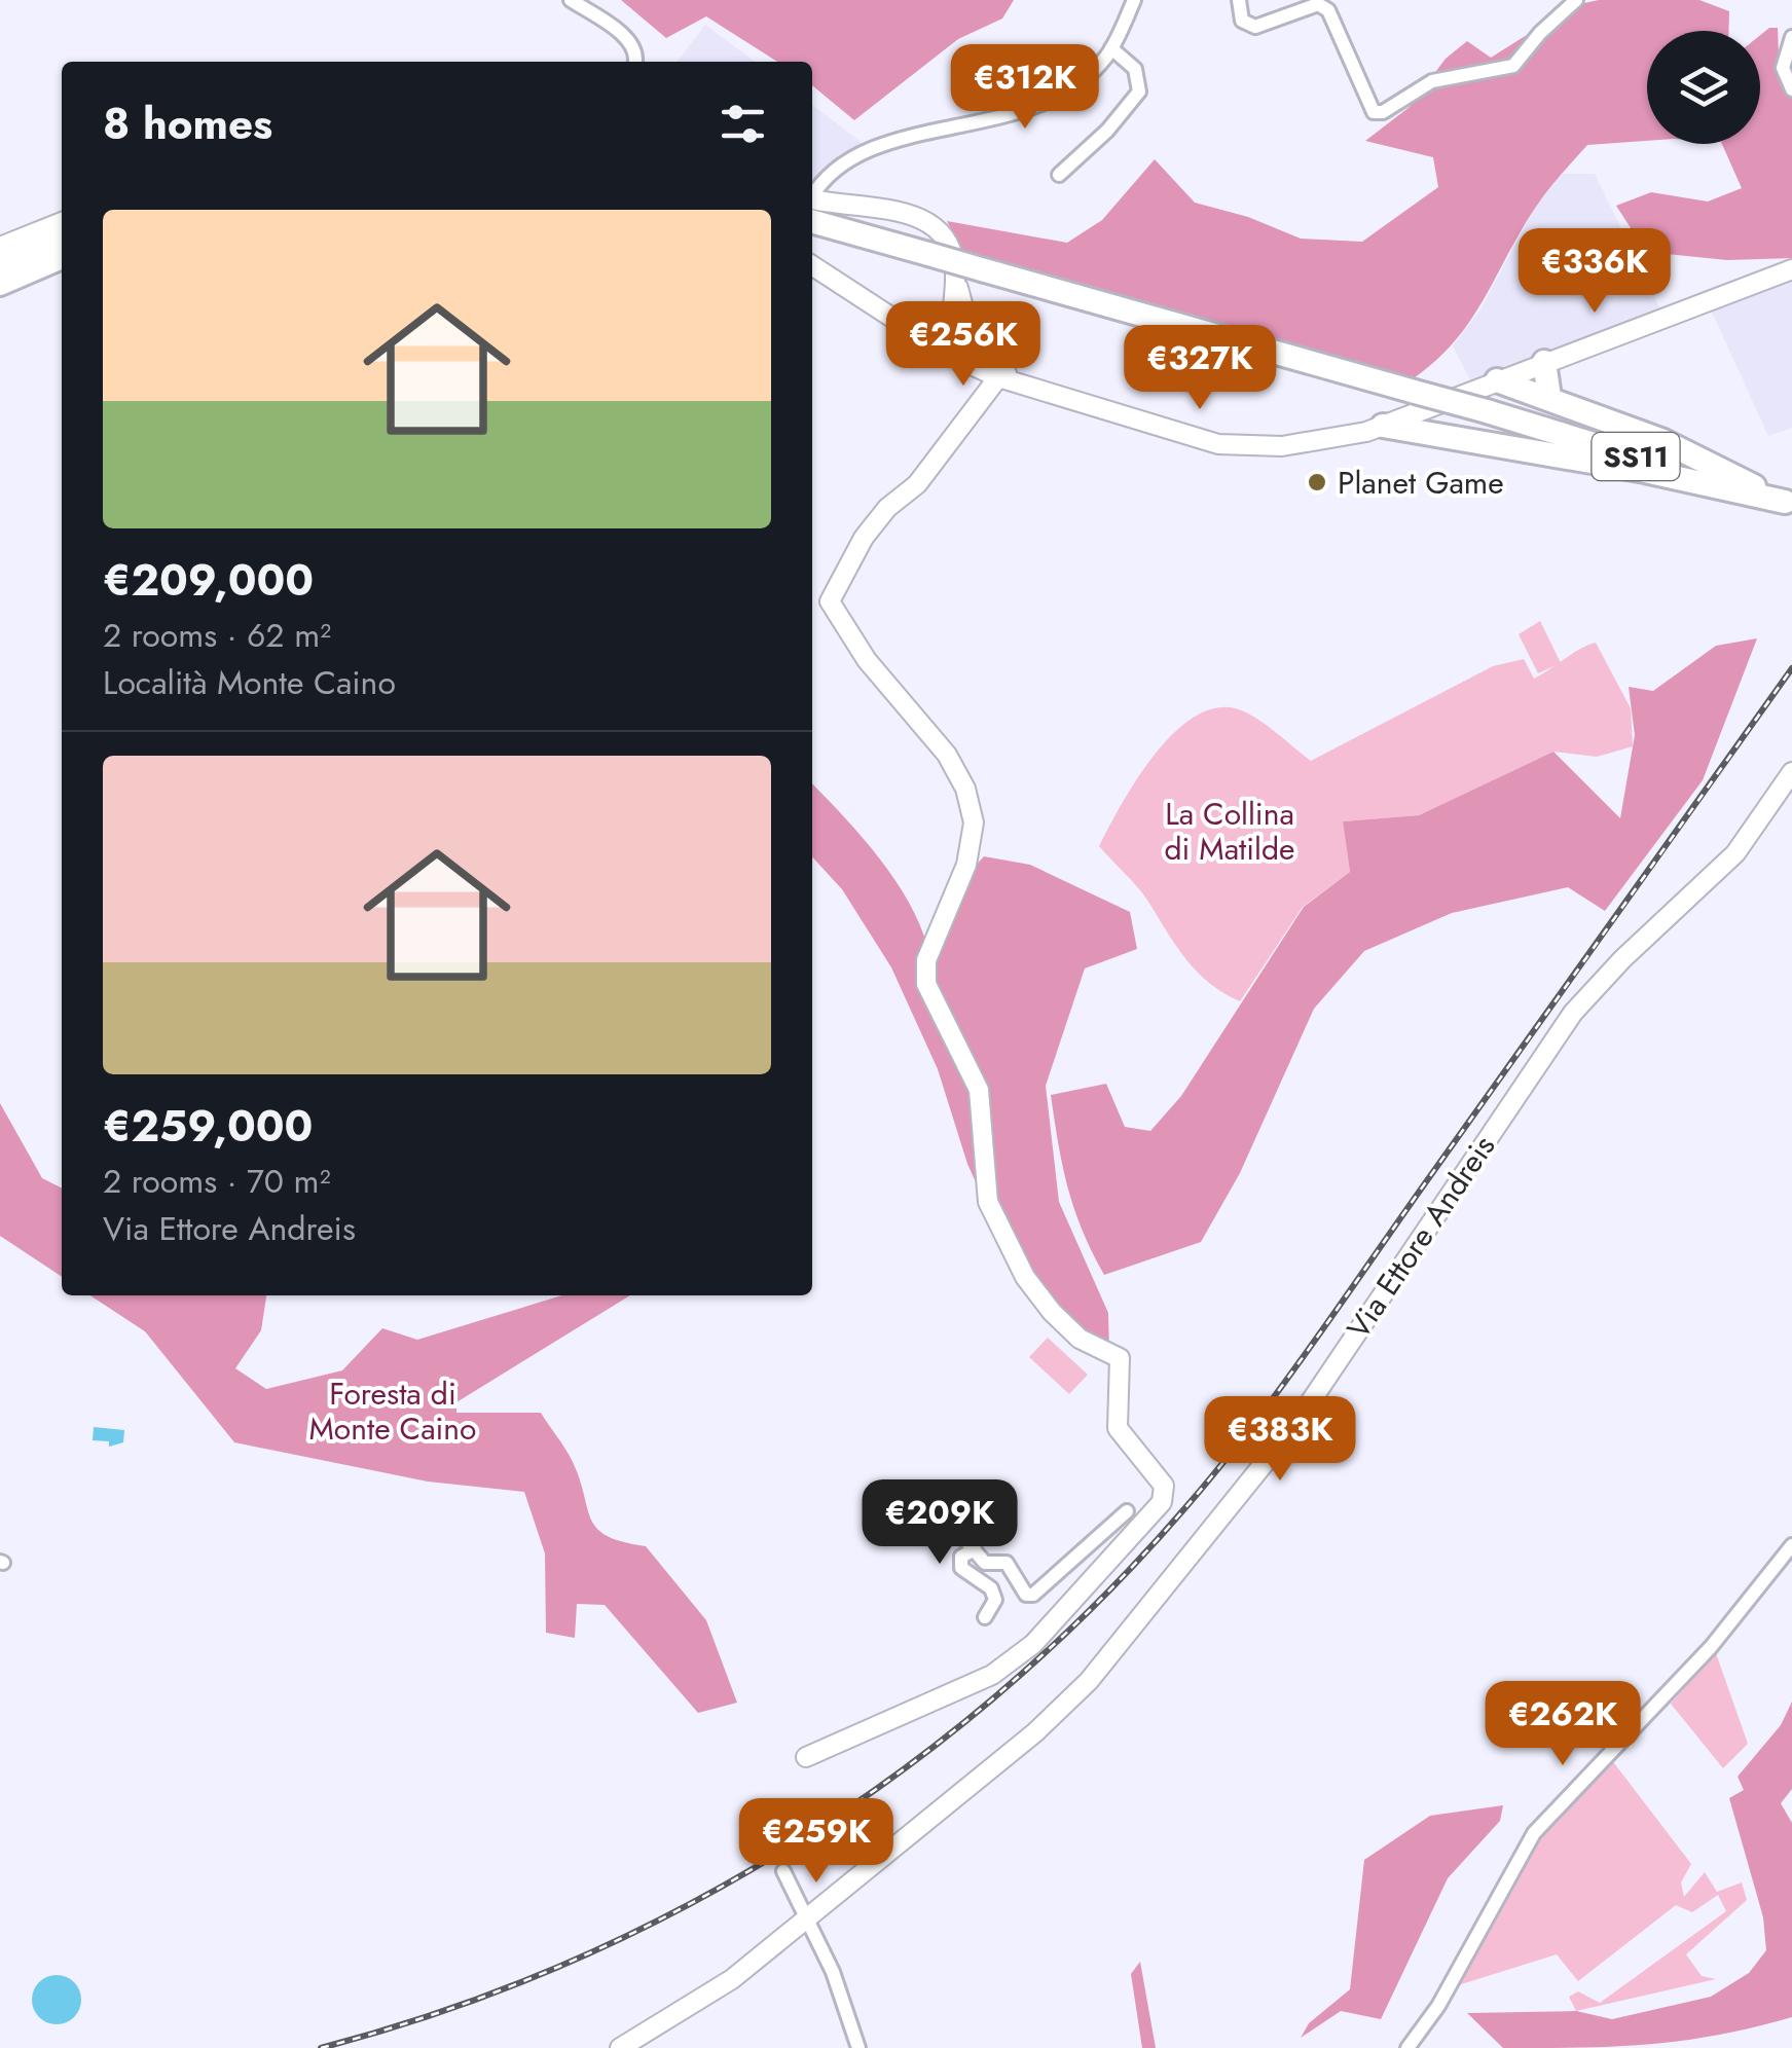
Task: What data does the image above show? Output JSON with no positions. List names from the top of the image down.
{
  "streets": {
    "highway": ["SS11"],
    "street": ["Via Ettore Andreis"]
  },
  "parks": ["La Collina di Matilde", "Foresta di Monte Caino"],
  "places": ["Planet Game"],
  "page": {
    "price": [
      "€312K",
      "€336K",
      "€256K",
      "€327K",
      "€383K",
      "€209K",
      "€262K",
      "€259K"
    ],
    "heading": "8 homes",
    "list": [
      {
        "name": "€209,000",
        "note": "2 rooms · 62 m² · Località Monte Caino"
      },
      {
        "name": "€259,000",
        "note": "2 rooms · 70 m² · Via Ettore Andreis"
      }
    ]
  }
}
